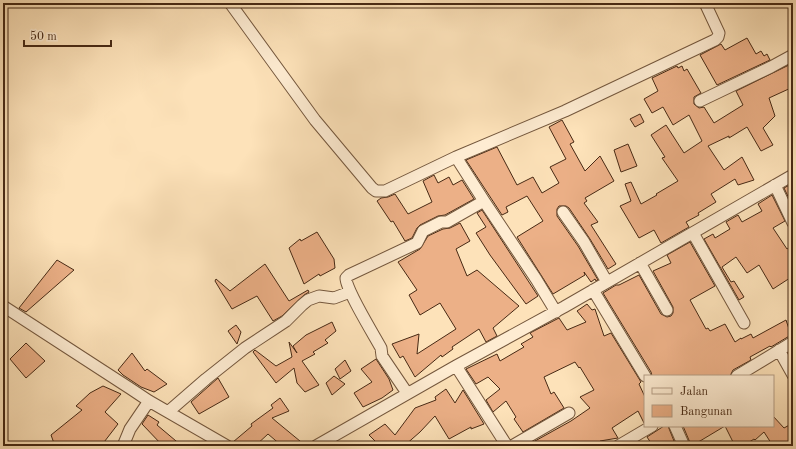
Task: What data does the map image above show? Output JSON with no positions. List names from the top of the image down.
{
  "legend": ["Jalan", "Bangunan"],
  "scale_bar": "50 m"
}
